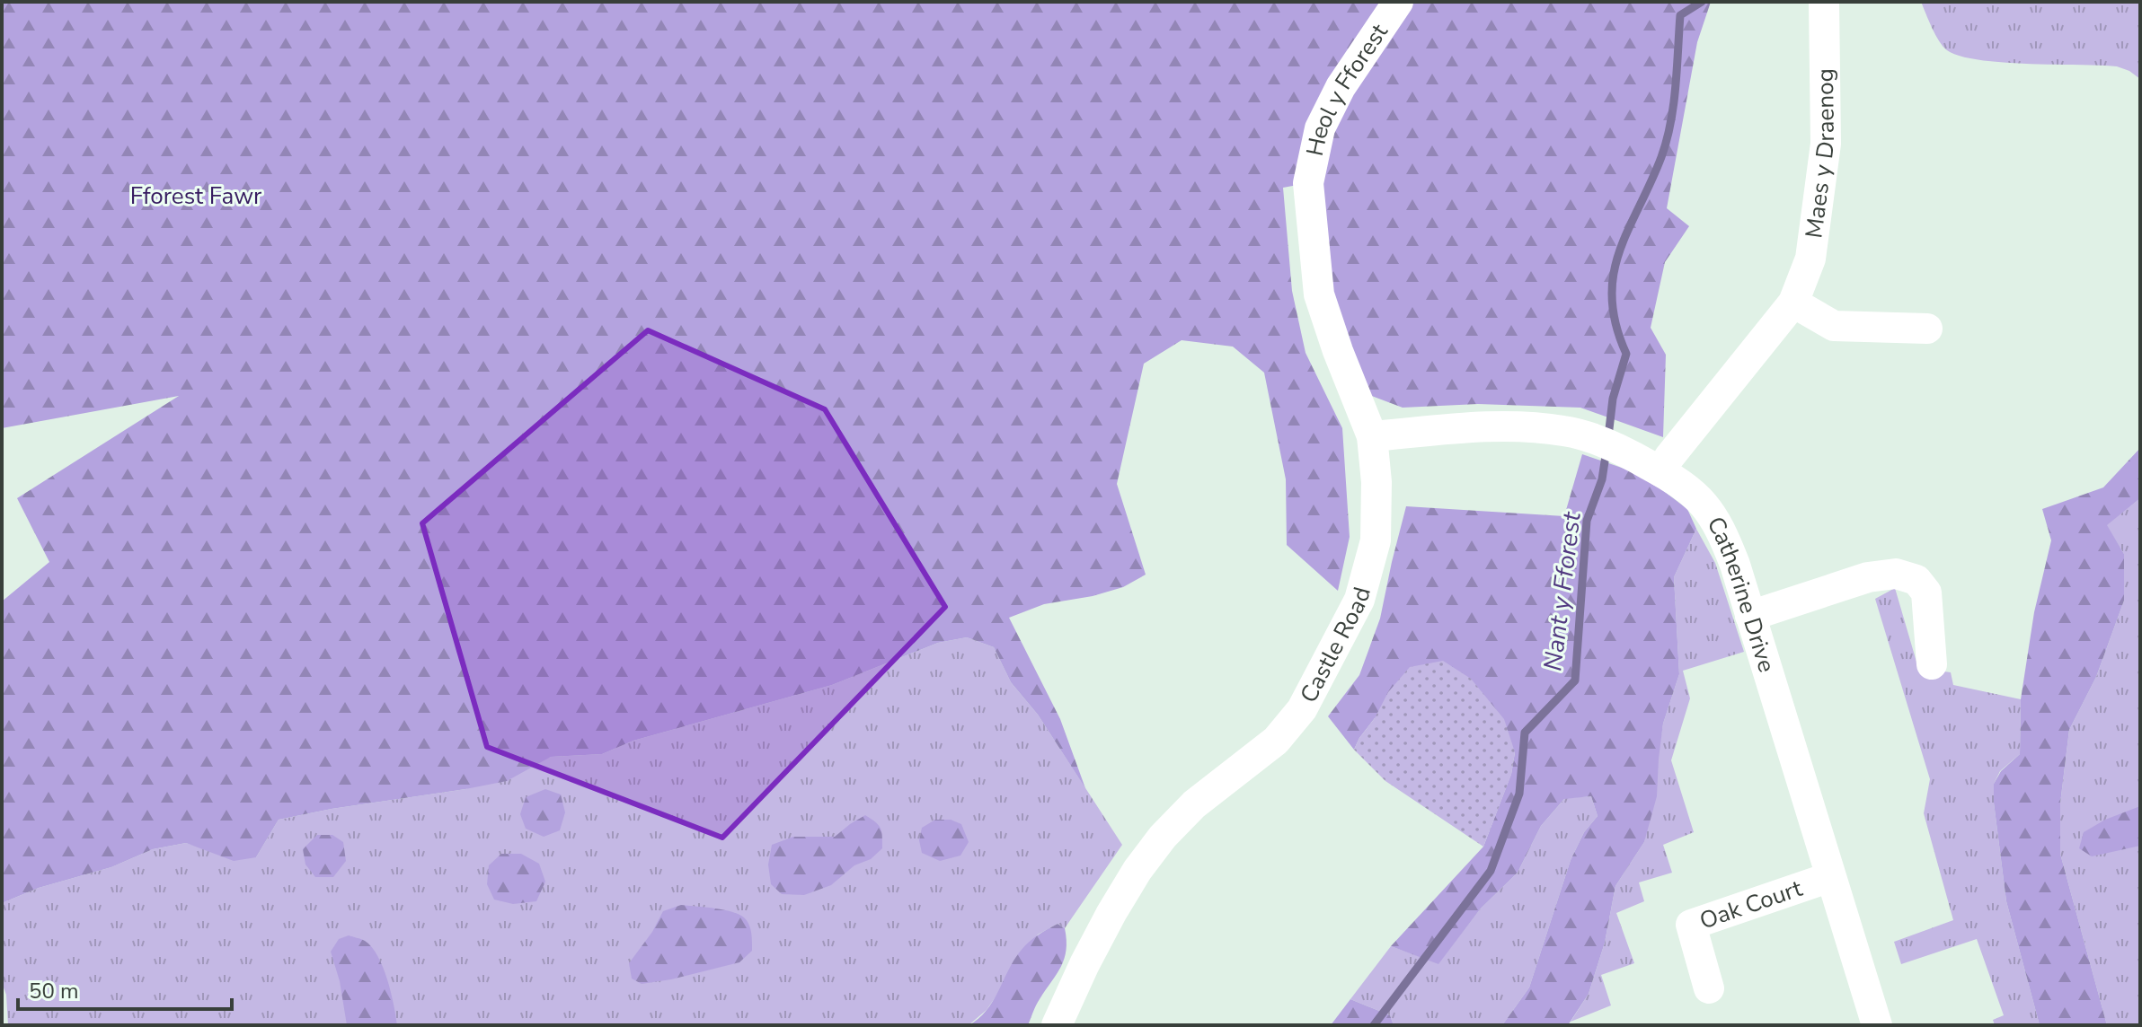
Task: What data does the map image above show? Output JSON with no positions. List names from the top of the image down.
{
  "streets": {
    "street": [
      "Heol y Fforest",
      "Maes y Draenog",
      "Catherine Drive",
      "Castle Road",
      "Oak Court"
    ]
  },
  "crossings": [
    ["Heol y Fforest", "Castle Road"],
    ["Maes y Draenog", "Catherine Drive"],
    ["Catherine Drive", "Castle Road"],
    ["Catherine Drive", "Oak Court"]
  ],
  "water": ["Nant y Fforest"],
  "parks": ["Fforest Fawr"],
  "scale_bar": "50 m"
}
